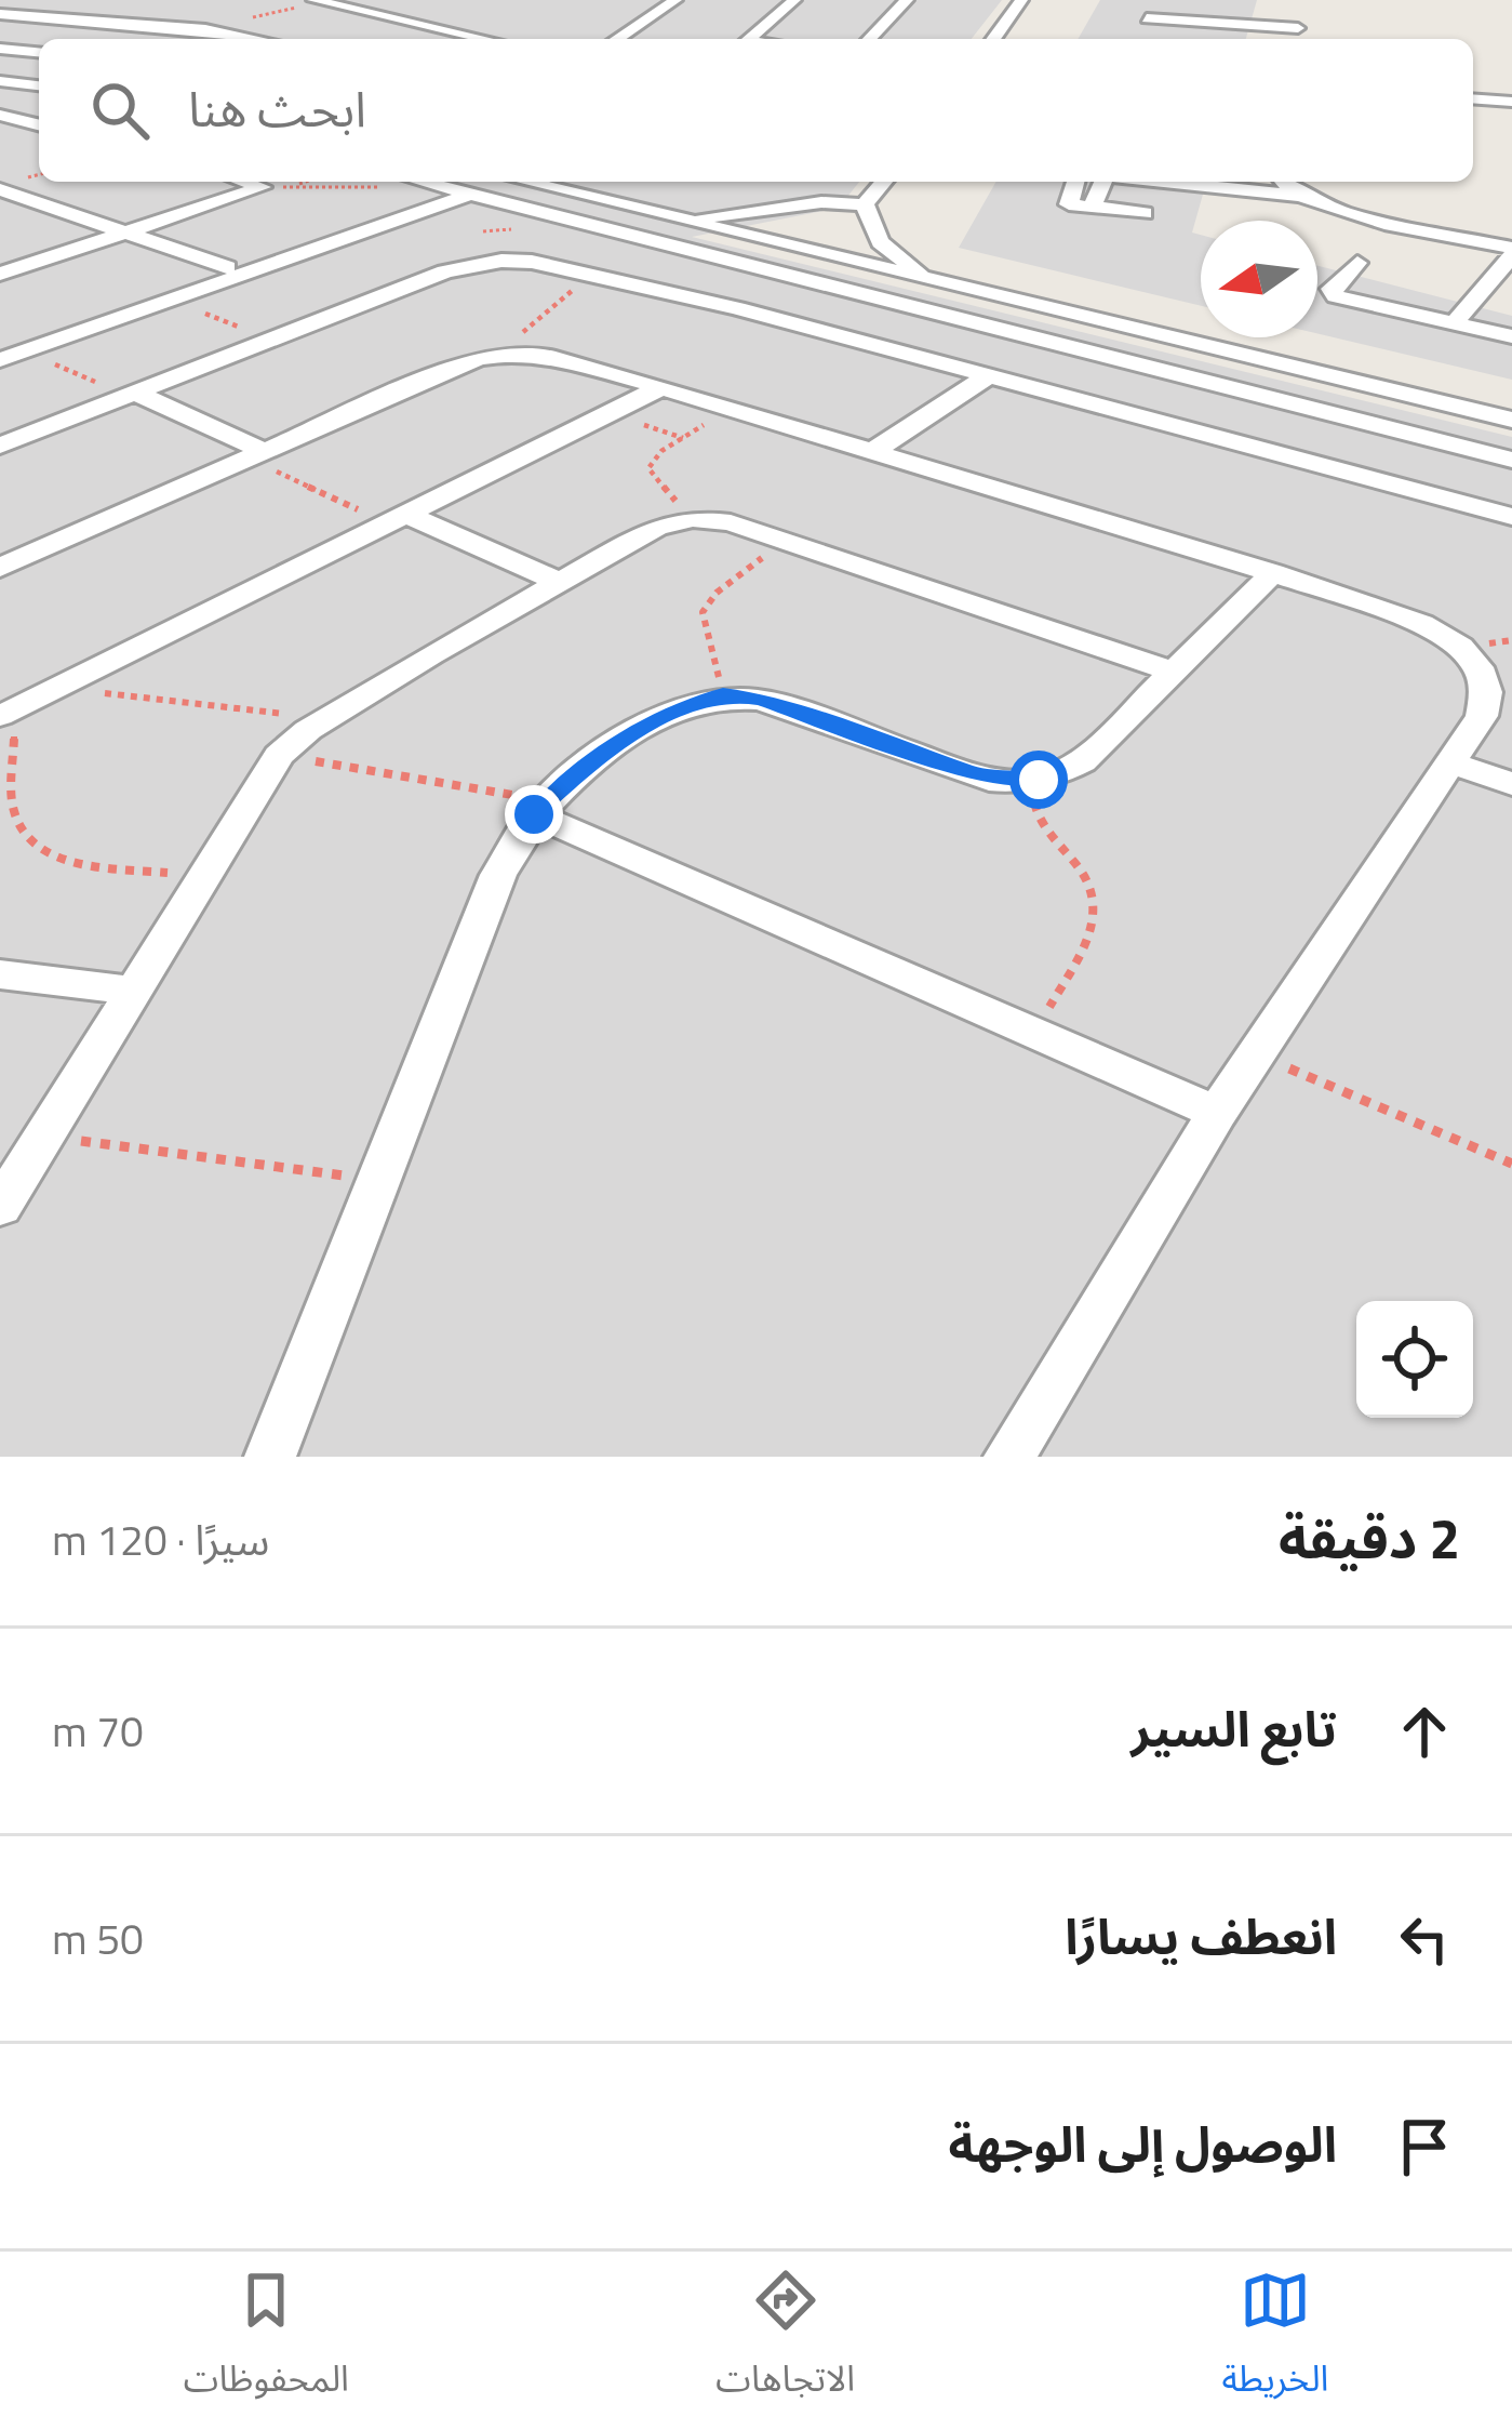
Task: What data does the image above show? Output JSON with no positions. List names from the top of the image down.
{
  "north": "left",
  "page": {
    "search": "ابحث هنا",
    "heading": ["2 دقيقة", "سيرًا · 120 m"],
    "list": [
      ["تابع السير", "70 m"],
      ["انعطف يسارًا", "50 m"],
      "الوصول إلى الوجهة"
    ],
    "nav": ["الخريطة", "الاتجاهات", "المحفوظات"]
  }
}
